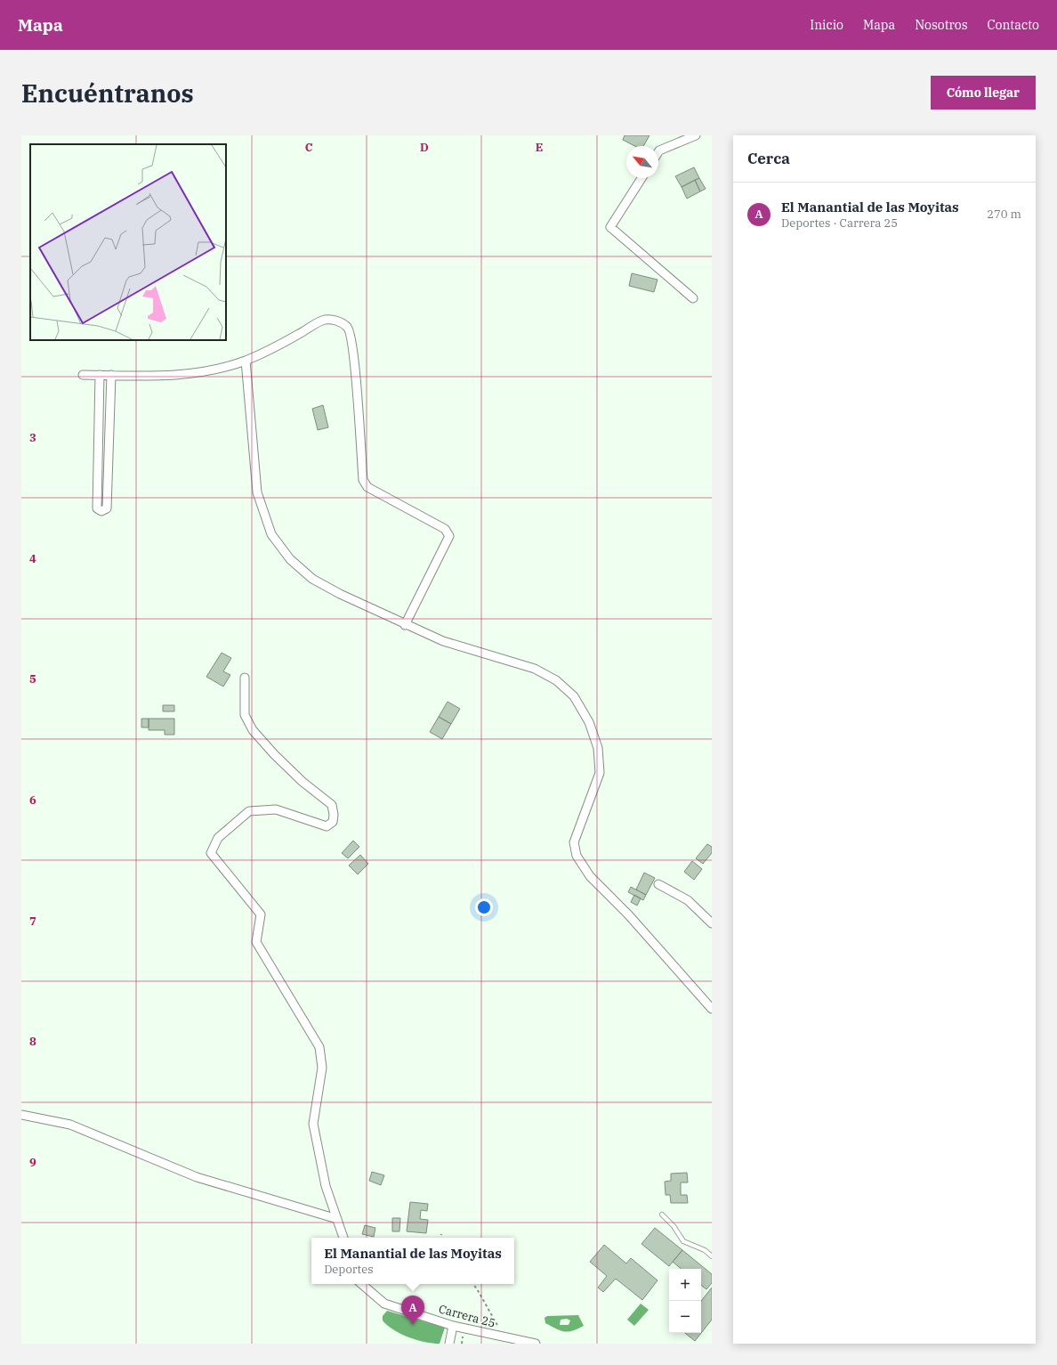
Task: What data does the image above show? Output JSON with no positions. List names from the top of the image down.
{
  "streets": {
    "street": ["Carrera 25"]
  },
  "north": "top left",
  "page": {
    "header": "Mapa",
    "nav": [
      "Inicio",
      "Mapa",
      "Nosotros",
      "Contacto"
    ],
    "buttons": "Cómo llegar",
    "title": "Encuéntranos",
    "heading": "Cerca",
    "list": [
      {
        "mark": "A",
        "name": "El Manantial de las Moyitas",
        "note": "Deportes · Carrera 25",
        "value": "270 m"
      }
    ],
    "popup": ["El Manantial de las Moyitas", "Deportes"],
    "map_buttons": ["+", "−"],
    "pins": "A"
  },
  "grid": {
    "columns": ["C", "D", "E"],
    "rows": [
      "3",
      "4",
      "5",
      "6",
      "7",
      "8",
      "9"
    ]
  }
}
